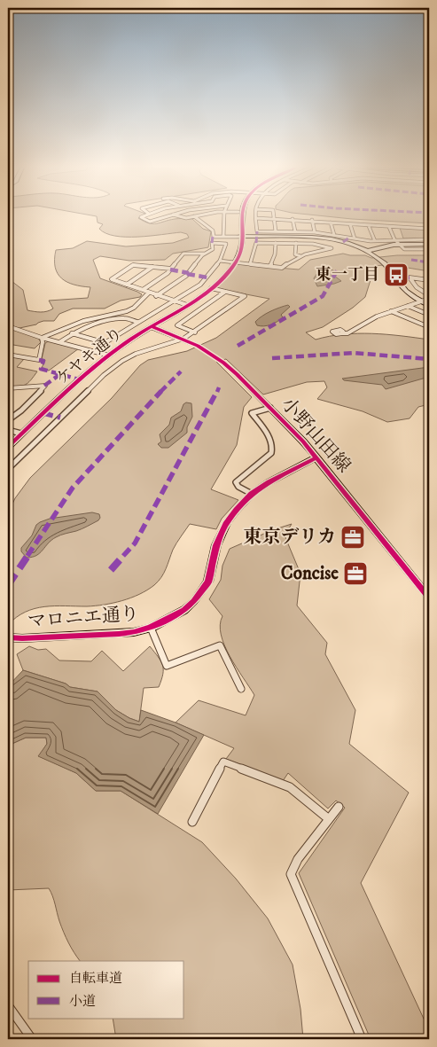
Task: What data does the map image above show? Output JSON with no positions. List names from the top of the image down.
{
  "streets": {
    "street": ["ケヤキ通り", "小野山田線", "マロニエ通り"]
  },
  "crossings": [
    ["ケヤキ通り", "小野山田線"],
    ["小野山田線", "マロニエ通り"]
  ],
  "places": {
    "bus stop": ["東一丁目"],
    "office": ["東京デリカ", "Concise"]
  },
  "legend": ["自転車道", "小道"]
}
